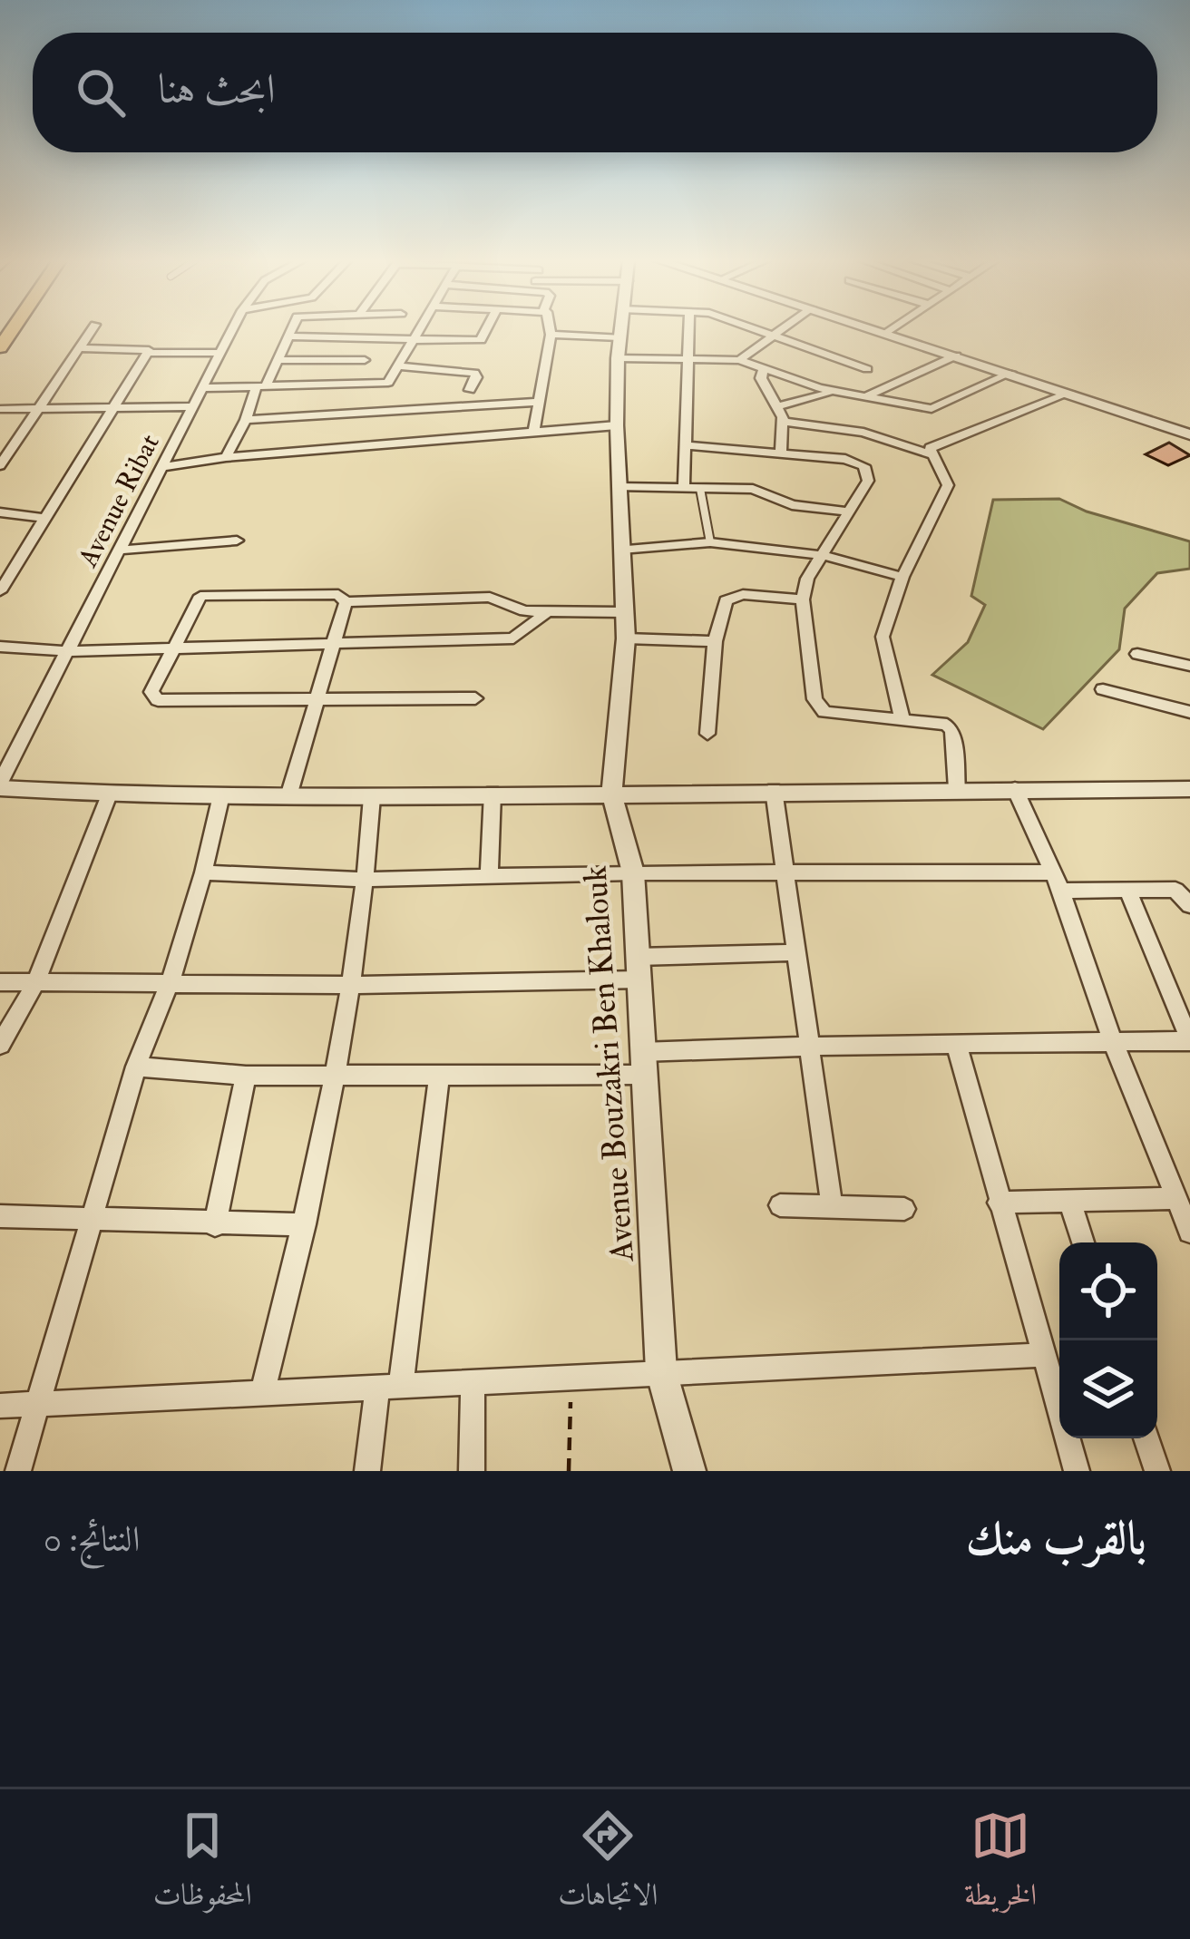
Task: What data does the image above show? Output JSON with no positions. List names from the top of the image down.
{
  "streets": {
    "street": ["Avenue Ribat", "Avenue Bouzakri Ben Khalouk"]
  },
  "page": {
    "search": "ابحث هنا",
    "heading": ["بالقرب منك", "النتائج: 0"],
    "nav": ["الخريطة", "الاتجاهات", "المحفوظات"]
  }
}
